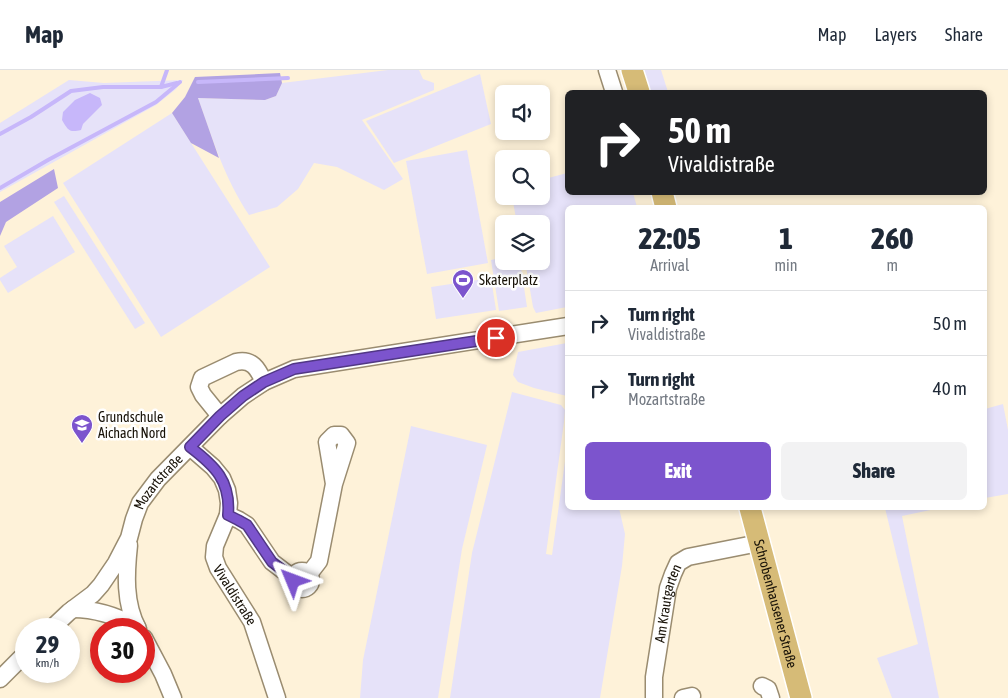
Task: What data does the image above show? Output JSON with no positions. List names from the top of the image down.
{
  "streets": {
    "main road": ["Schrobenhausener Straße"],
    "street": ["Mozartstraße", "Vivaldistraße", "Am Krautgarten"]
  },
  "crossings": [
    ["Mozartstraße", "Vivaldistraße"],
    ["Schrobenhausener Straße", "Am Krautgarten"]
  ],
  "places": {
    "sports": ["Skaterplatz"],
    "school or university": ["Grundschule Aichach Nord"]
  },
  "page": {
    "header": "Map",
    "nav": ["Map", "Layers", "Share"],
    "turn": ["50 m", "Vivaldistraße"],
    "eta": [
      "22:05",
      "Arrival",
      "1",
      "min",
      "260",
      "m"
    ],
    "list": [
      {
        "name": "Turn right",
        "note": "Vivaldistraße",
        "value": "50 m"
      },
      {
        "name": "Turn right",
        "note": "Mozartstraße",
        "value": "40 m"
      }
    ],
    "buttons": ["Exit", "Share"],
    "speed": "29 km/h",
    "limit": "30"
  }
}
